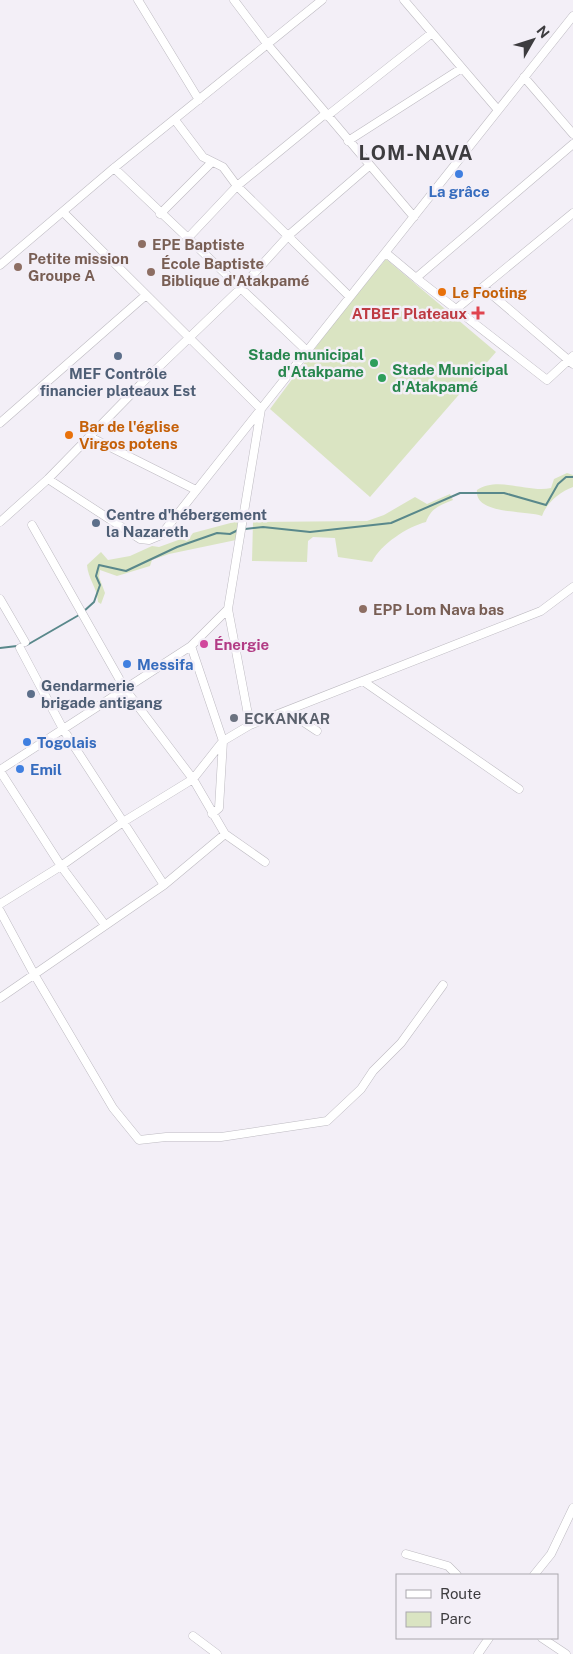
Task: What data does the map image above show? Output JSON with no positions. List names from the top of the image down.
{
  "districts": ["LOM-NAVA"],
  "places": {
    "other": [
      "La grâce",
      "EPE Baptiste",
      "Petite mission Groupe A",
      "École Baptiste Biblique d'Atakpamé",
      "Le Footing",
      "MEF Contrôle financier plateaux Est",
      "Stade municipal d'Atakpame",
      "Stade Municipal d'Atakpamé",
      "Bar de l'église Virgos potens",
      "Centre d'hébergement la Nazareth",
      "EPP Lom Nava bas",
      "Énergie",
      "Messifa",
      "Gendarmerie brigade antigang",
      "ECKANKAR",
      "Togolais",
      "Emil"
    ],
    "health": ["ATBEF Plateaux"]
  },
  "legend": ["Route", "Parc"],
  "north": "top right"
}
